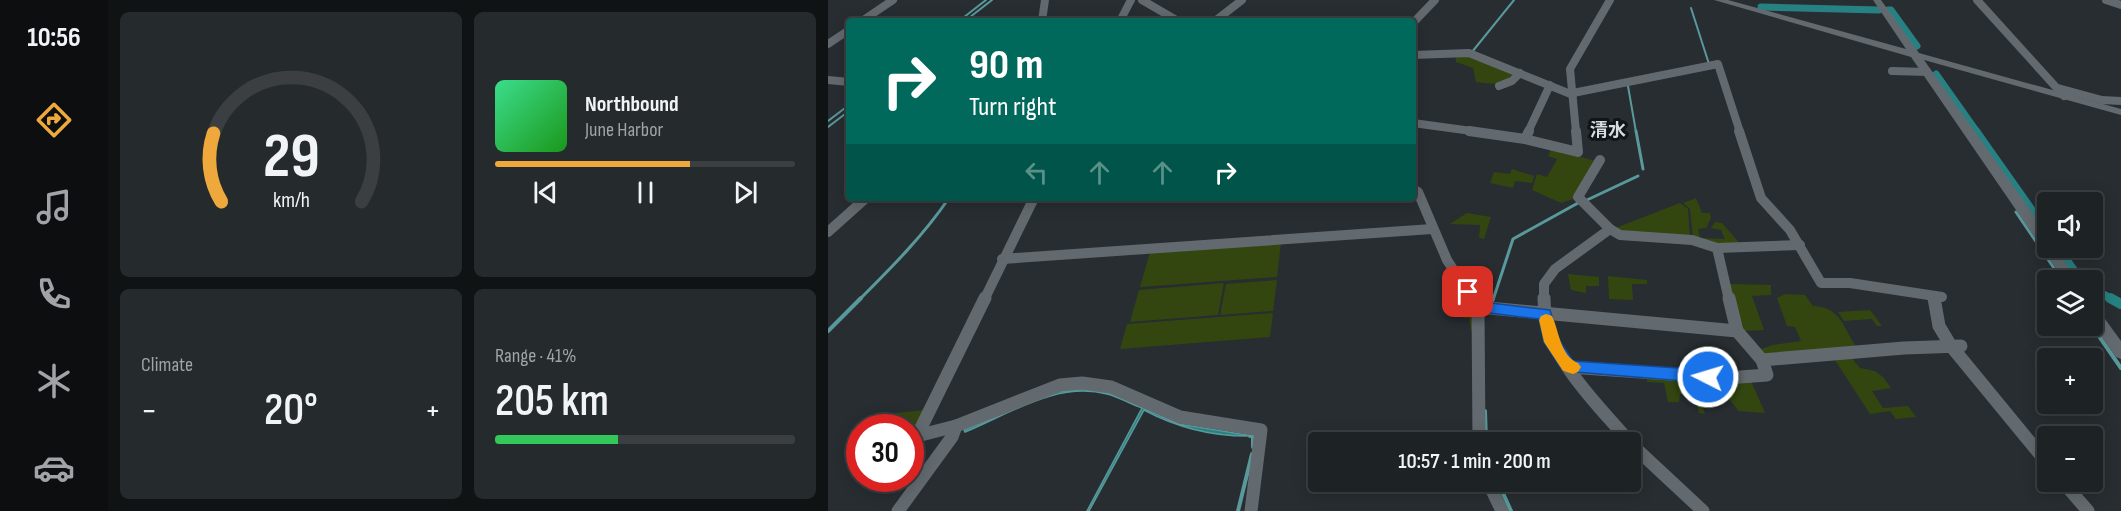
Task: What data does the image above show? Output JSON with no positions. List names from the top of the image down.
{
  "districts": ["清水"],
  "page": {
    "tabs": "10:56",
    "turn": ["90 m", "Turn right"],
    "song": ["Northbound", "June Harbor"],
    "map_buttons": ["+", "−"],
    "tile": [
      "Climate",
      ["Range · 41%", "205 km"]
    ],
    "heat": ["−", "20°", "+"],
    "limit": "30",
    "trip": "10:57 · 1 min · 200 m",
    "gauge": ["29", "km/h"]
  }
}
